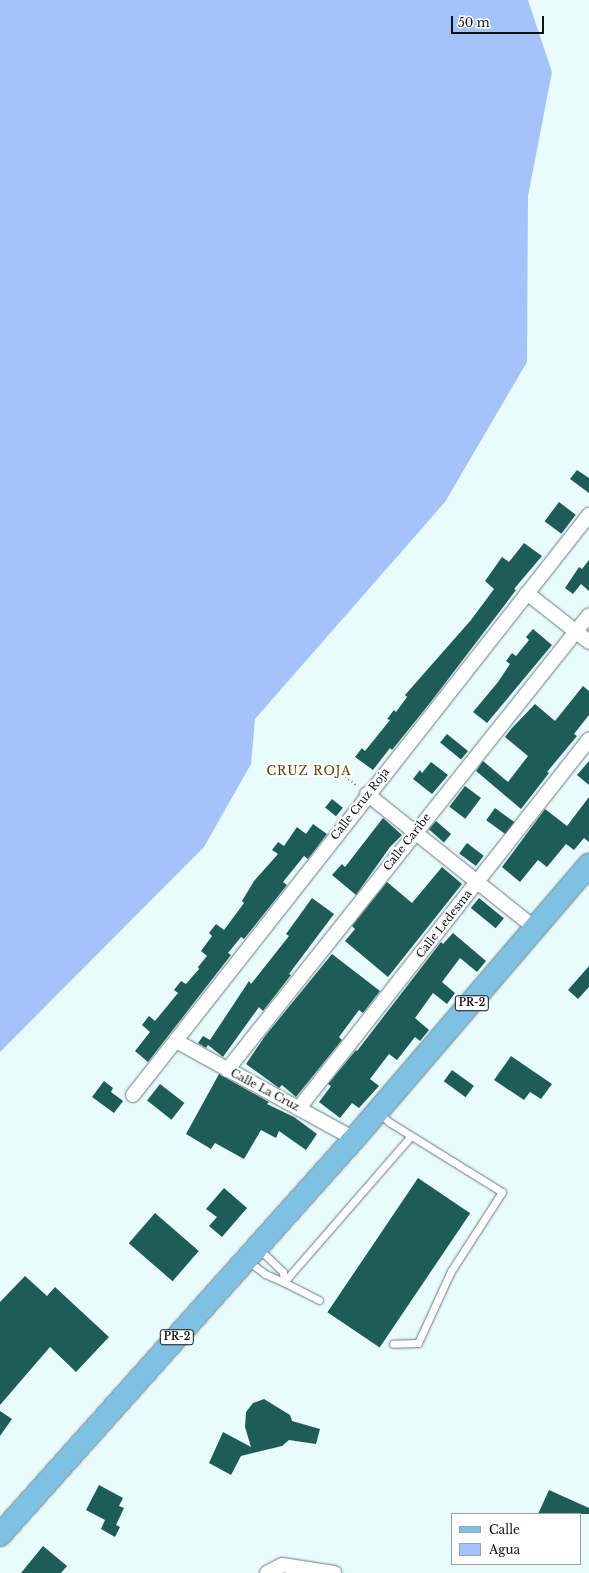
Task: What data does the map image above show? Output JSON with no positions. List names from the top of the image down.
{
  "streets": {
    "main road": ["PR-2"],
    "street": [
      "Calle Cruz Roja",
      "Calle Caribe",
      "Calle Ledesma",
      "Calle La Cruz"
    ]
  },
  "crossings": [
    ["Calle Cruz Roja", "Calle La Cruz"],
    ["Calle Caribe", "Calle La Cruz"],
    ["Calle Ledesma", "Calle La Cruz"],
    ["PR-2", "Calle La Cruz"]
  ],
  "districts": ["CRUZ ROJA"],
  "legend": ["Calle", "Agua"],
  "scale_bar": "50 m"
}
